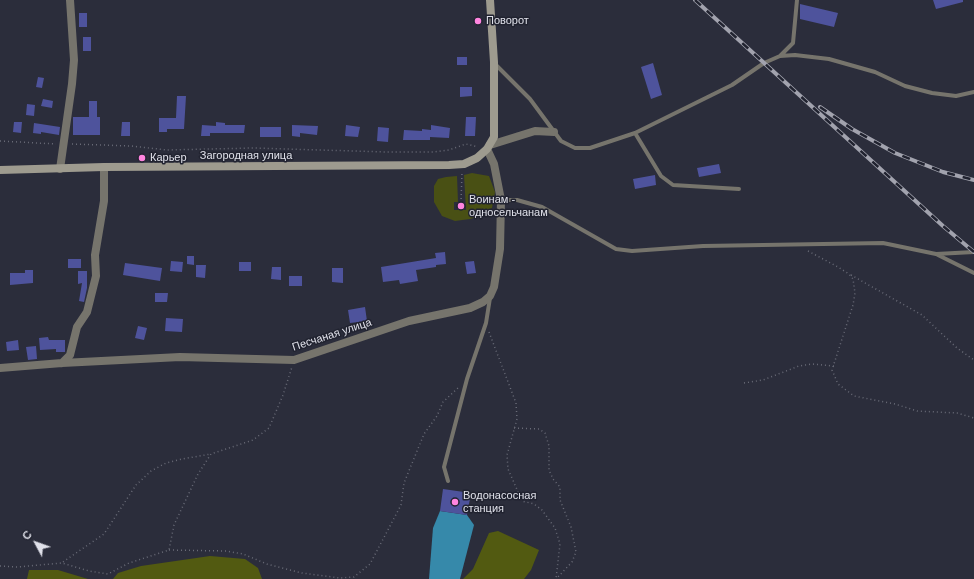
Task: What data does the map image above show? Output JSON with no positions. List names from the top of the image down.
{
  "streets": {
    "street": ["Загородная улица", "Песчаная улица"]
  },
  "places": [
    "Поворот",
    "Карьер",
    "Воинам - односельчанам",
    "Водонасосная станция"
  ],
  "north": "top left"
}
